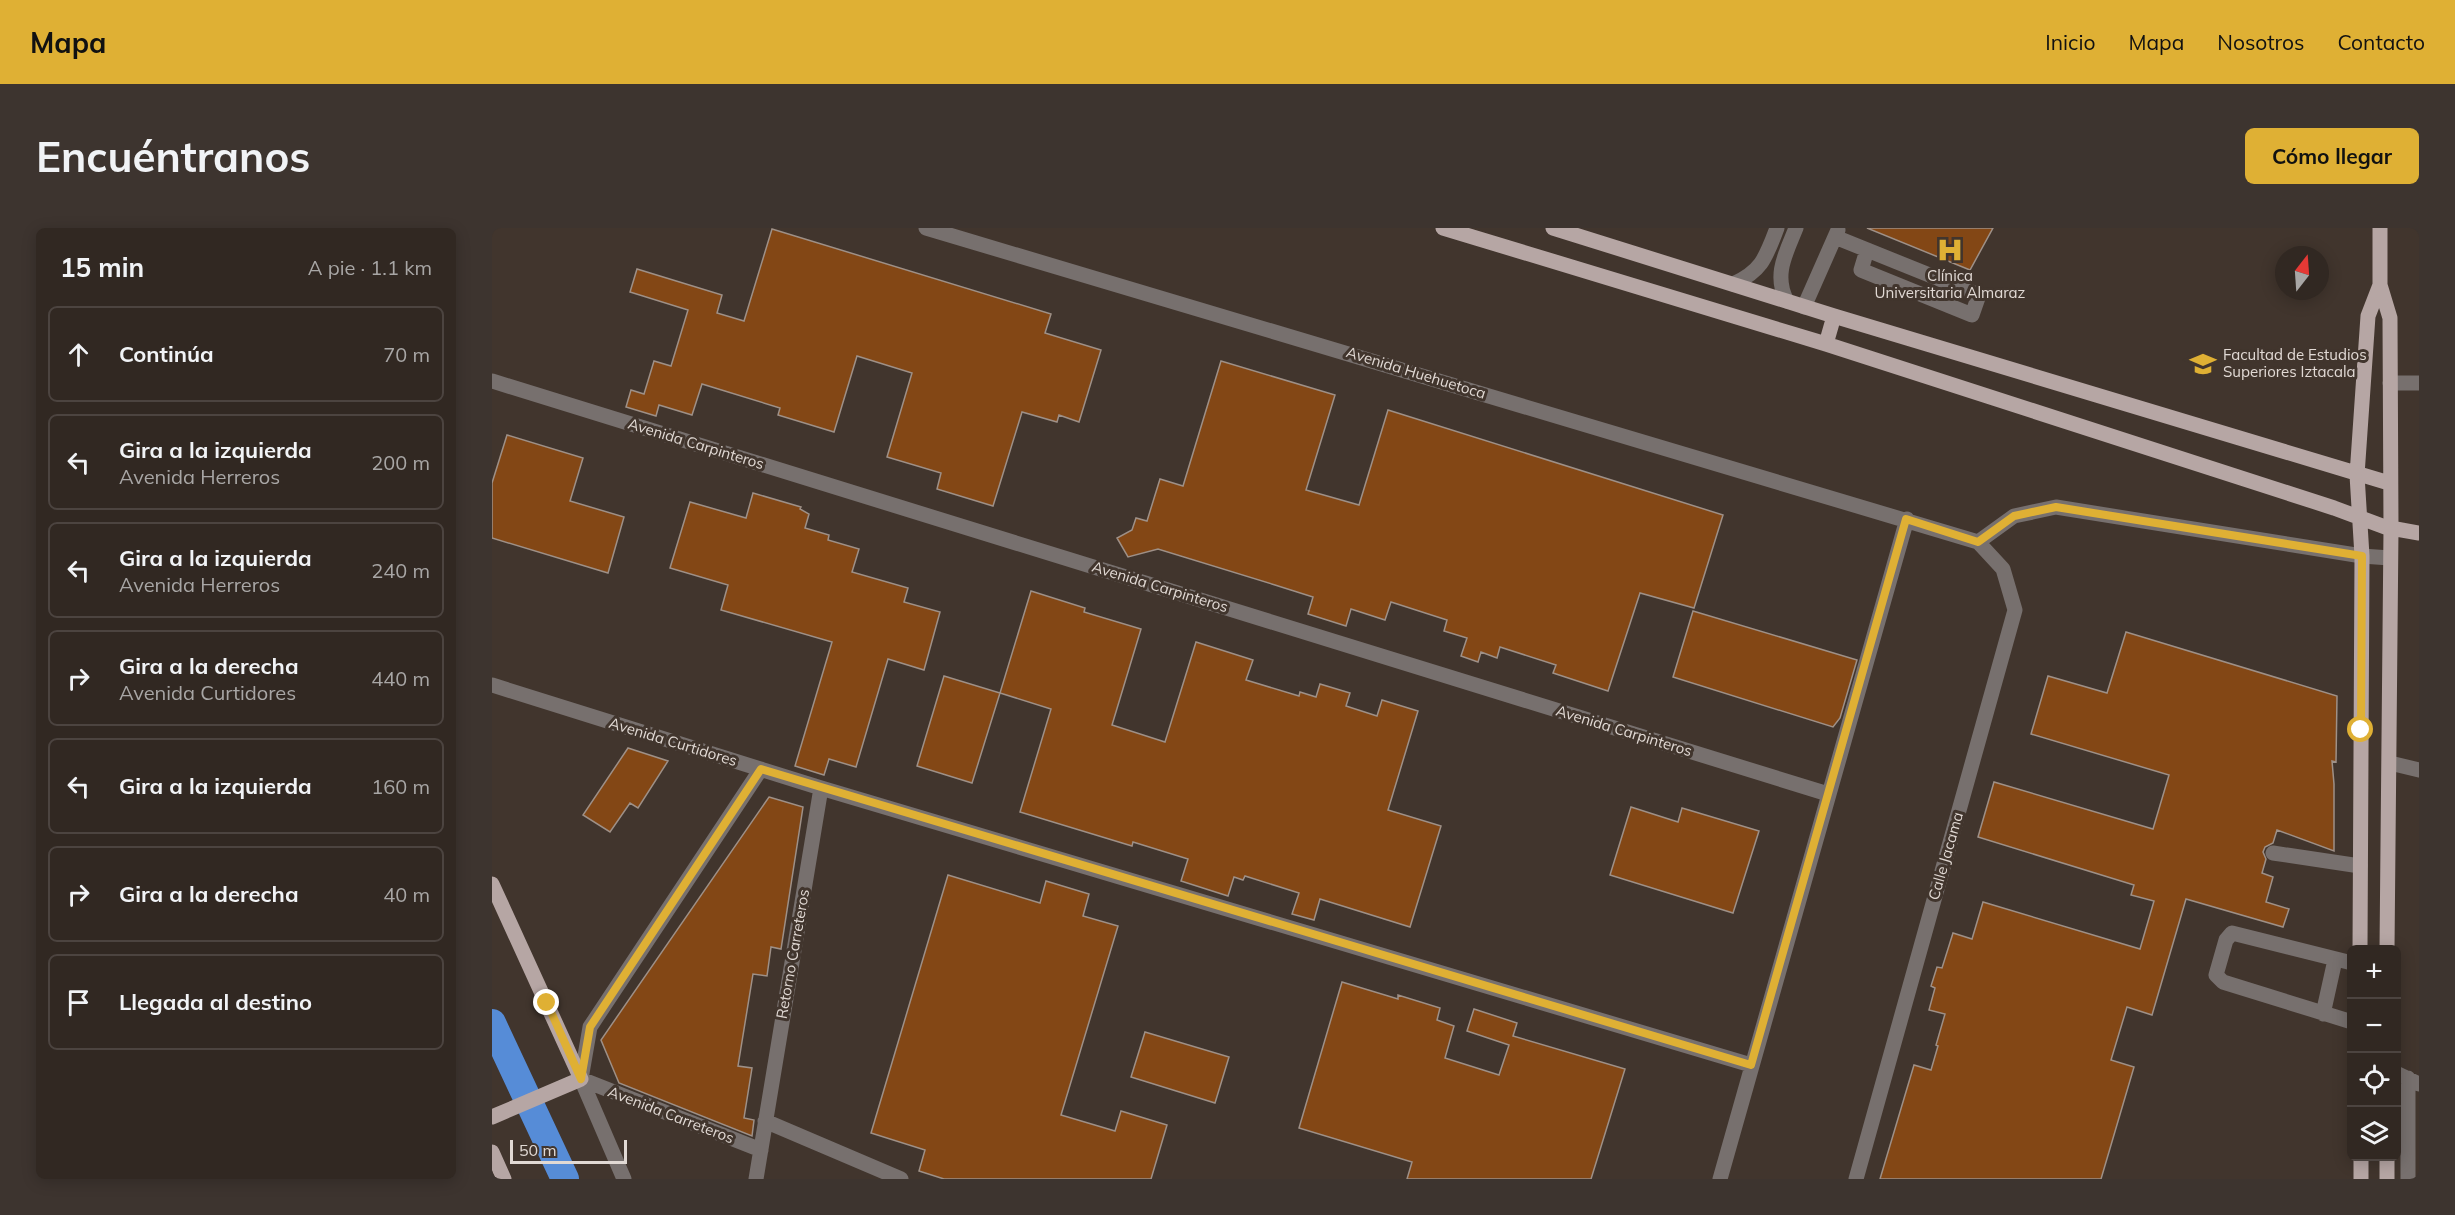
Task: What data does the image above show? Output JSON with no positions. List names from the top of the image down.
{
  "streets": {
    "street": [
      "Avenida Huehuetoca",
      "Avenida Carpinteros",
      "Avenida Curtidores",
      "Calle Jacama",
      "Retorno Carreteros",
      "Avenida Carreteros"
    ]
  },
  "crossings": [
    ["Avenida Huehuetoca", "Calle Jacama"],
    ["Avenida Curtidores", "Retorno Carreteros"],
    ["Retorno Carreteros", "Avenida Carreteros"]
  ],
  "places": {
    "hospital": ["Clínica Universitaria Almaraz"],
    "school or university": ["Facultad de Estudios Superiores Iztacala"]
  },
  "scale_bar": "50 m",
  "north": "top",
  "page": {
    "header": "Mapa",
    "nav": [
      "Inicio",
      "Mapa",
      "Nosotros",
      "Contacto"
    ],
    "buttons": "Cómo llegar",
    "title": "Encuéntranos",
    "heading": ["15 min", "A pie · 1.1 km"],
    "list": [
      ["Continúa", "70 m"],
      ["Gira a la izquierda", "Avenida Herreros", "200 m"],
      ["Gira a la izquierda", "Avenida Herreros", "240 m"],
      ["Gira a la derecha", "Avenida Curtidores", "440 m"],
      ["Gira a la izquierda", "160 m"],
      ["Gira a la derecha", "40 m"],
      "Llegada al destino"
    ],
    "map_buttons": ["+", "−"],
    "scale": "50 m"
  }
}
